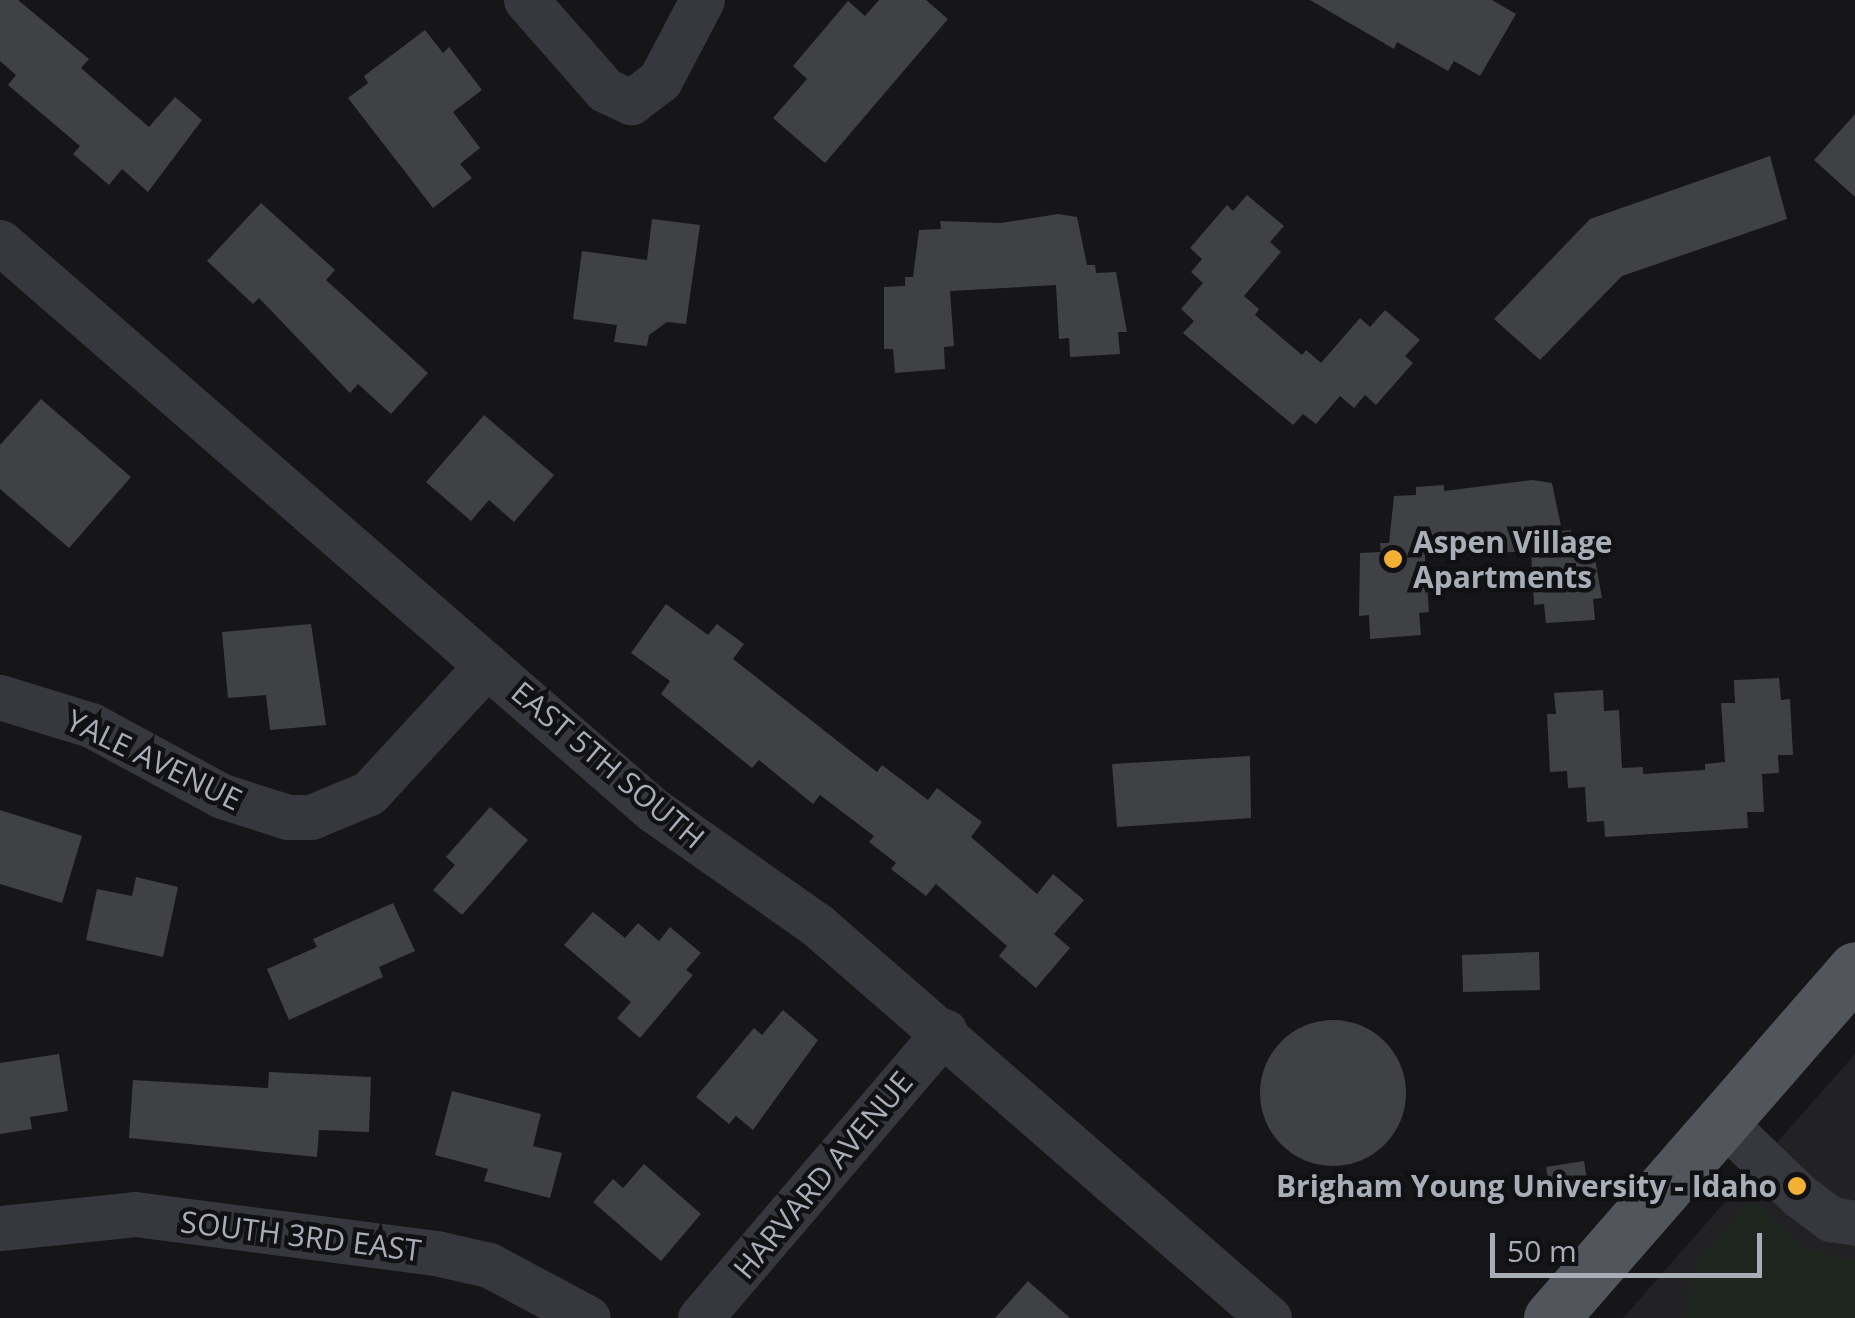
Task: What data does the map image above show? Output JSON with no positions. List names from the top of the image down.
{
  "streets": {
    "street": [
      "YALE AVENUE",
      "EAST 5TH SOUTH",
      "HARVARD AVENUE",
      "SOUTH 3RD EAST"
    ]
  },
  "crossings": [
    ["YALE AVENUE", "EAST 5TH SOUTH"],
    ["EAST 5TH SOUTH", "HARVARD AVENUE"]
  ],
  "places": ["Aspen Village Apartments", "Brigham Young University - Idaho"],
  "scale_bar": "50 m"
}
